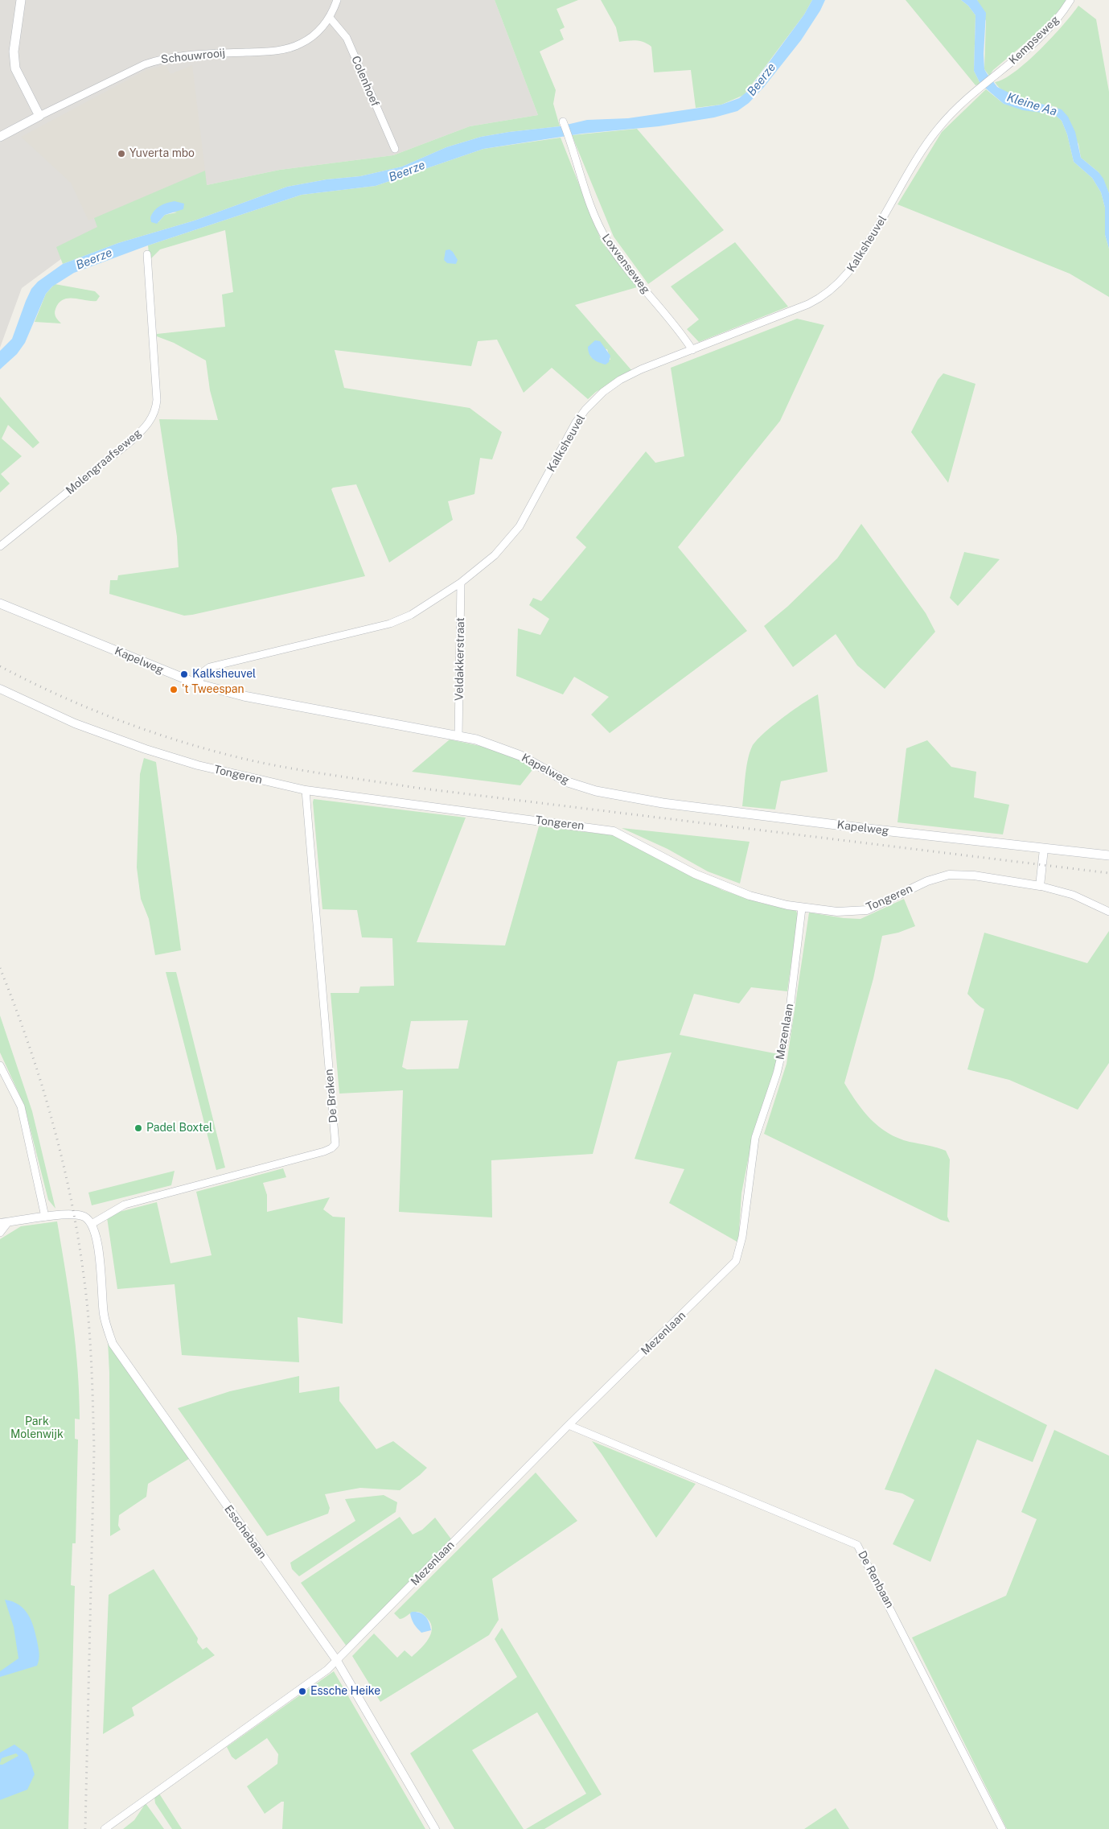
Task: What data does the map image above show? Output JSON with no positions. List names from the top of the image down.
{
  "streets": {
    "main road": ["Kapelweg"],
    "street": [
      "Kempseweg",
      "Schouwrooij",
      "Colenhoef",
      "Kalksheuvel",
      "Loxvenseweg",
      "Molengraafseweg",
      "Veldakkerstraat",
      "Tongeren",
      "Mezenlaan",
      "De Braken",
      "Esschebaan",
      "De Renbaan"
    ]
  },
  "crossings": [
    ["Kempseweg", "Kalksheuvel"],
    ["Schouwrooij", "Colenhoef"],
    ["Kalksheuvel", "Loxvenseweg"],
    ["Kalksheuvel", "Veldakkerstraat"],
    ["Kalksheuvel", "Kapelweg"],
    ["Veldakkerstraat", "Kapelweg"],
    ["Tongeren", "Mezenlaan"],
    ["Tongeren", "De Braken"],
    ["Mezenlaan", "Esschebaan"],
    ["Mezenlaan", "De Renbaan"],
    ["De Braken", "Esschebaan"]
  ],
  "water": ["Beerze", "Kleine Aa"],
  "parks": ["Park Molenwijk"],
  "places": [
    "Yuverta mbo",
    "Kalksheuvel",
    "'t Tweespan",
    "Padel Boxtel",
    "Essche Heike"
  ]
}
